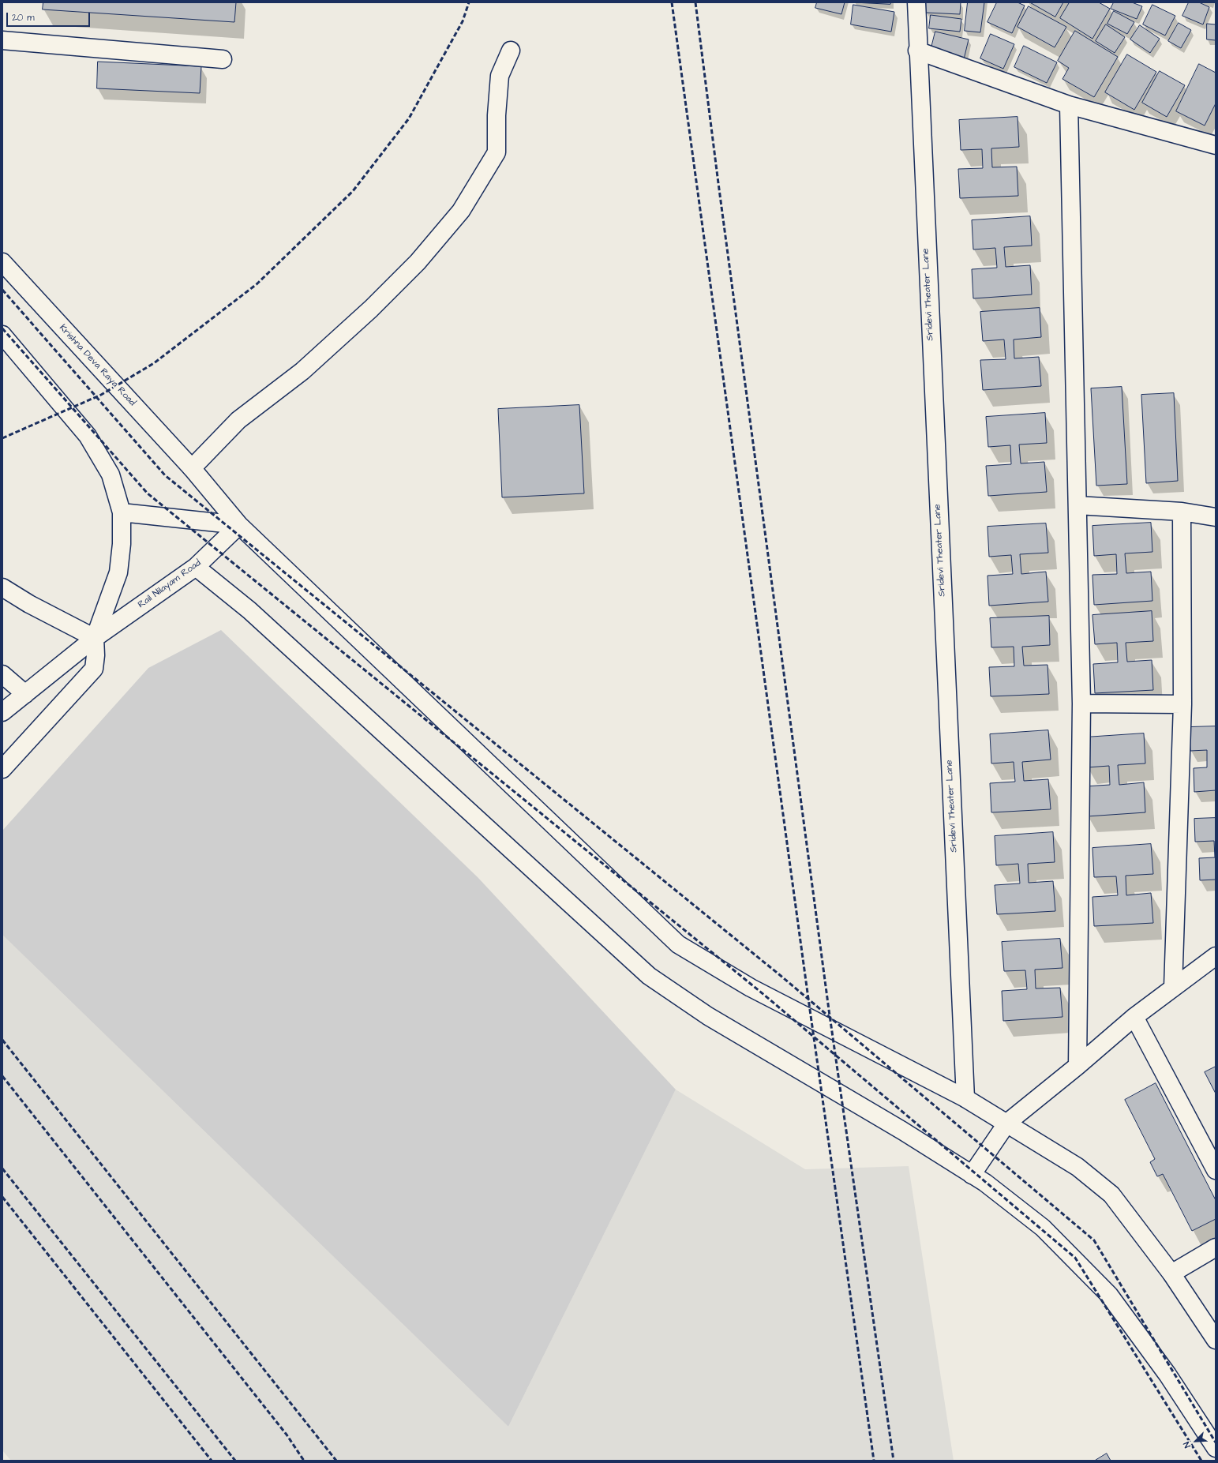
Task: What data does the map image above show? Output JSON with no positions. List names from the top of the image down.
{
  "streets": {
    "street": ["Sridevi Theater Lane", "Krishna Deva Raya Road", "Rail Nilayam Road"]
  },
  "crossings": [
    ["Sridevi Theater Lane", "Krishna Deva Raya Road"],
    ["Krishna Deva Raya Road", "Rail Nilayam Road"]
  ],
  "scale_bar": "20 m",
  "north": "bottom left"
}
